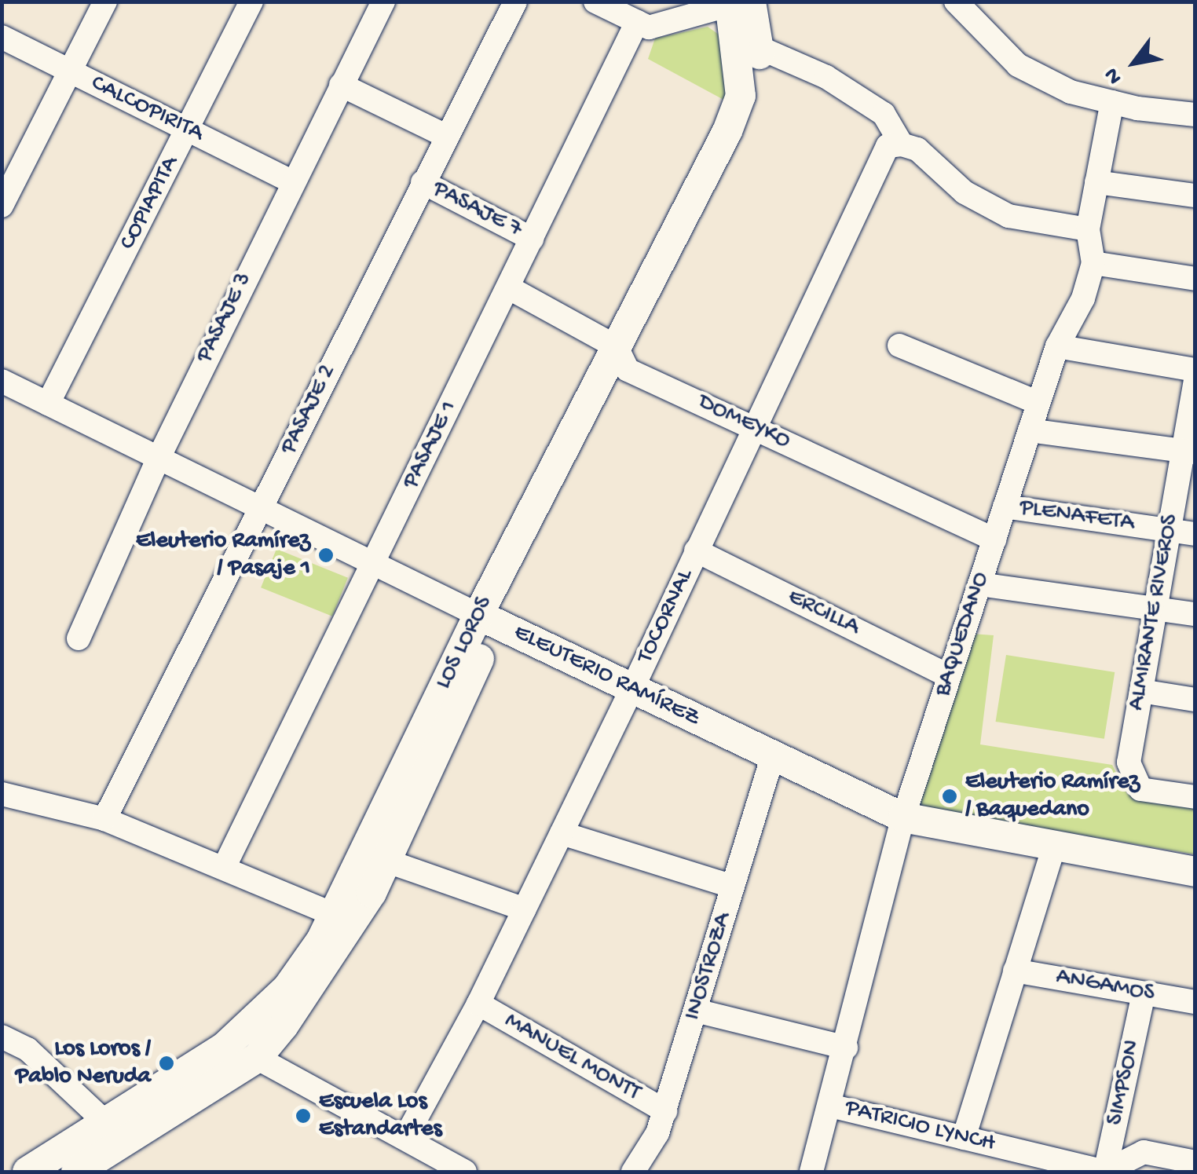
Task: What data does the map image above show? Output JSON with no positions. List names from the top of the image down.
{
  "streets": {
    "main road": ["LOS LOROS", "ELEUTERIO RAMÍREZ"],
    "street": [
      "CALCOPIRITA",
      "COPIAPITA",
      "PASAJE 7",
      "PASAJE 3",
      "PASAJE 2",
      "DOMEYKO",
      "PASAJE 1",
      "PLENAFETA",
      "ALMIRANTE RIVEROS",
      "ERCILLA",
      "TOCORNAL",
      "BAQUEDANO",
      "INOSTROZA",
      "ANGAMOS",
      "MANUEL MONTT",
      "SIMPSON",
      "PATRICIO LYNCH"
    ]
  },
  "crossings": [
    ["CALCOPIRITA", "COPIAPITA"],
    ["CALCOPIRITA", "PASAJE 3"],
    ["COPIAPITA", "ELEUTERIO RAMÍREZ"],
    ["PASAJE 7", "PASAJE 2"],
    ["PASAJE 7", "PASAJE 1"],
    ["PASAJE 3", "ELEUTERIO RAMÍREZ"],
    ["PASAJE 2", "ELEUTERIO RAMÍREZ"],
    ["DOMEYKO", "PASAJE 1"],
    ["DOMEYKO", "TOCORNAL"],
    ["DOMEYKO", "BAQUEDANO"],
    ["DOMEYKO", "LOS LOROS"],
    ["PASAJE 1", "ELEUTERIO RAMÍREZ"],
    ["PLENAFETA", "ALMIRANTE RIVEROS"],
    ["PLENAFETA", "BAQUEDANO"],
    ["ERCILLA", "TOCORNAL"],
    ["ERCILLA", "BAQUEDANO"],
    ["TOCORNAL", "ELEUTERIO RAMÍREZ"],
    ["TOCORNAL", "MANUEL MONTT"],
    ["BAQUEDANO", "ELEUTERIO RAMÍREZ"],
    ["BAQUEDANO", "PATRICIO LYNCH"],
    ["LOS LOROS", "ELEUTERIO RAMÍREZ"],
    ["ELEUTERIO RAMÍREZ", "INOSTROZA"],
    ["INOSTROZA", "MANUEL MONTT"],
    ["ANGAMOS", "SIMPSON"],
    ["SIMPSON", "PATRICIO LYNCH"]
  ],
  "places": [
    "Eleuterio Ramírez / Pasaje 1",
    "Eleuterio Ramírez / Baquedano",
    "Los Loros / Pablo Neruda",
    "Escuela Los Estandartes"
  ],
  "north": "bottom left"
}
